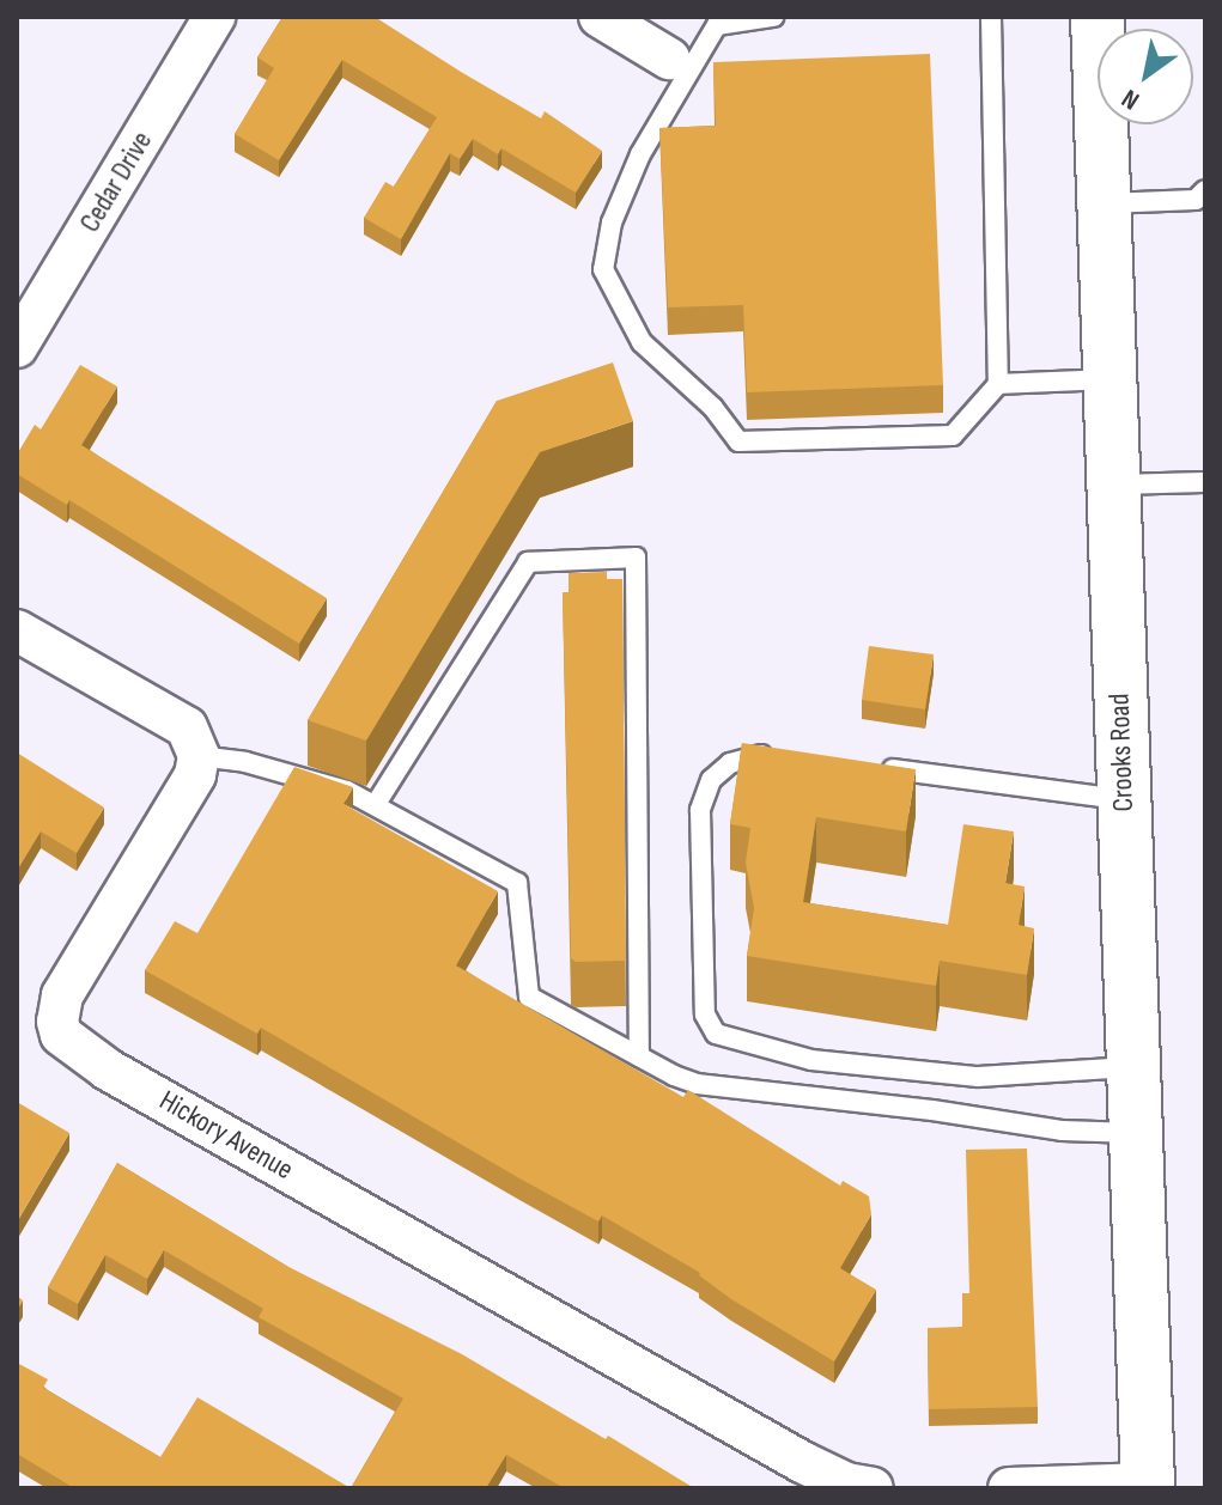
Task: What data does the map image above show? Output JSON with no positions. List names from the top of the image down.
{
  "streets": {
    "main road": ["Crooks Road"],
    "street": ["Cedar Drive", "Hickory Avenue"]
  },
  "north": "bottom left"
}
